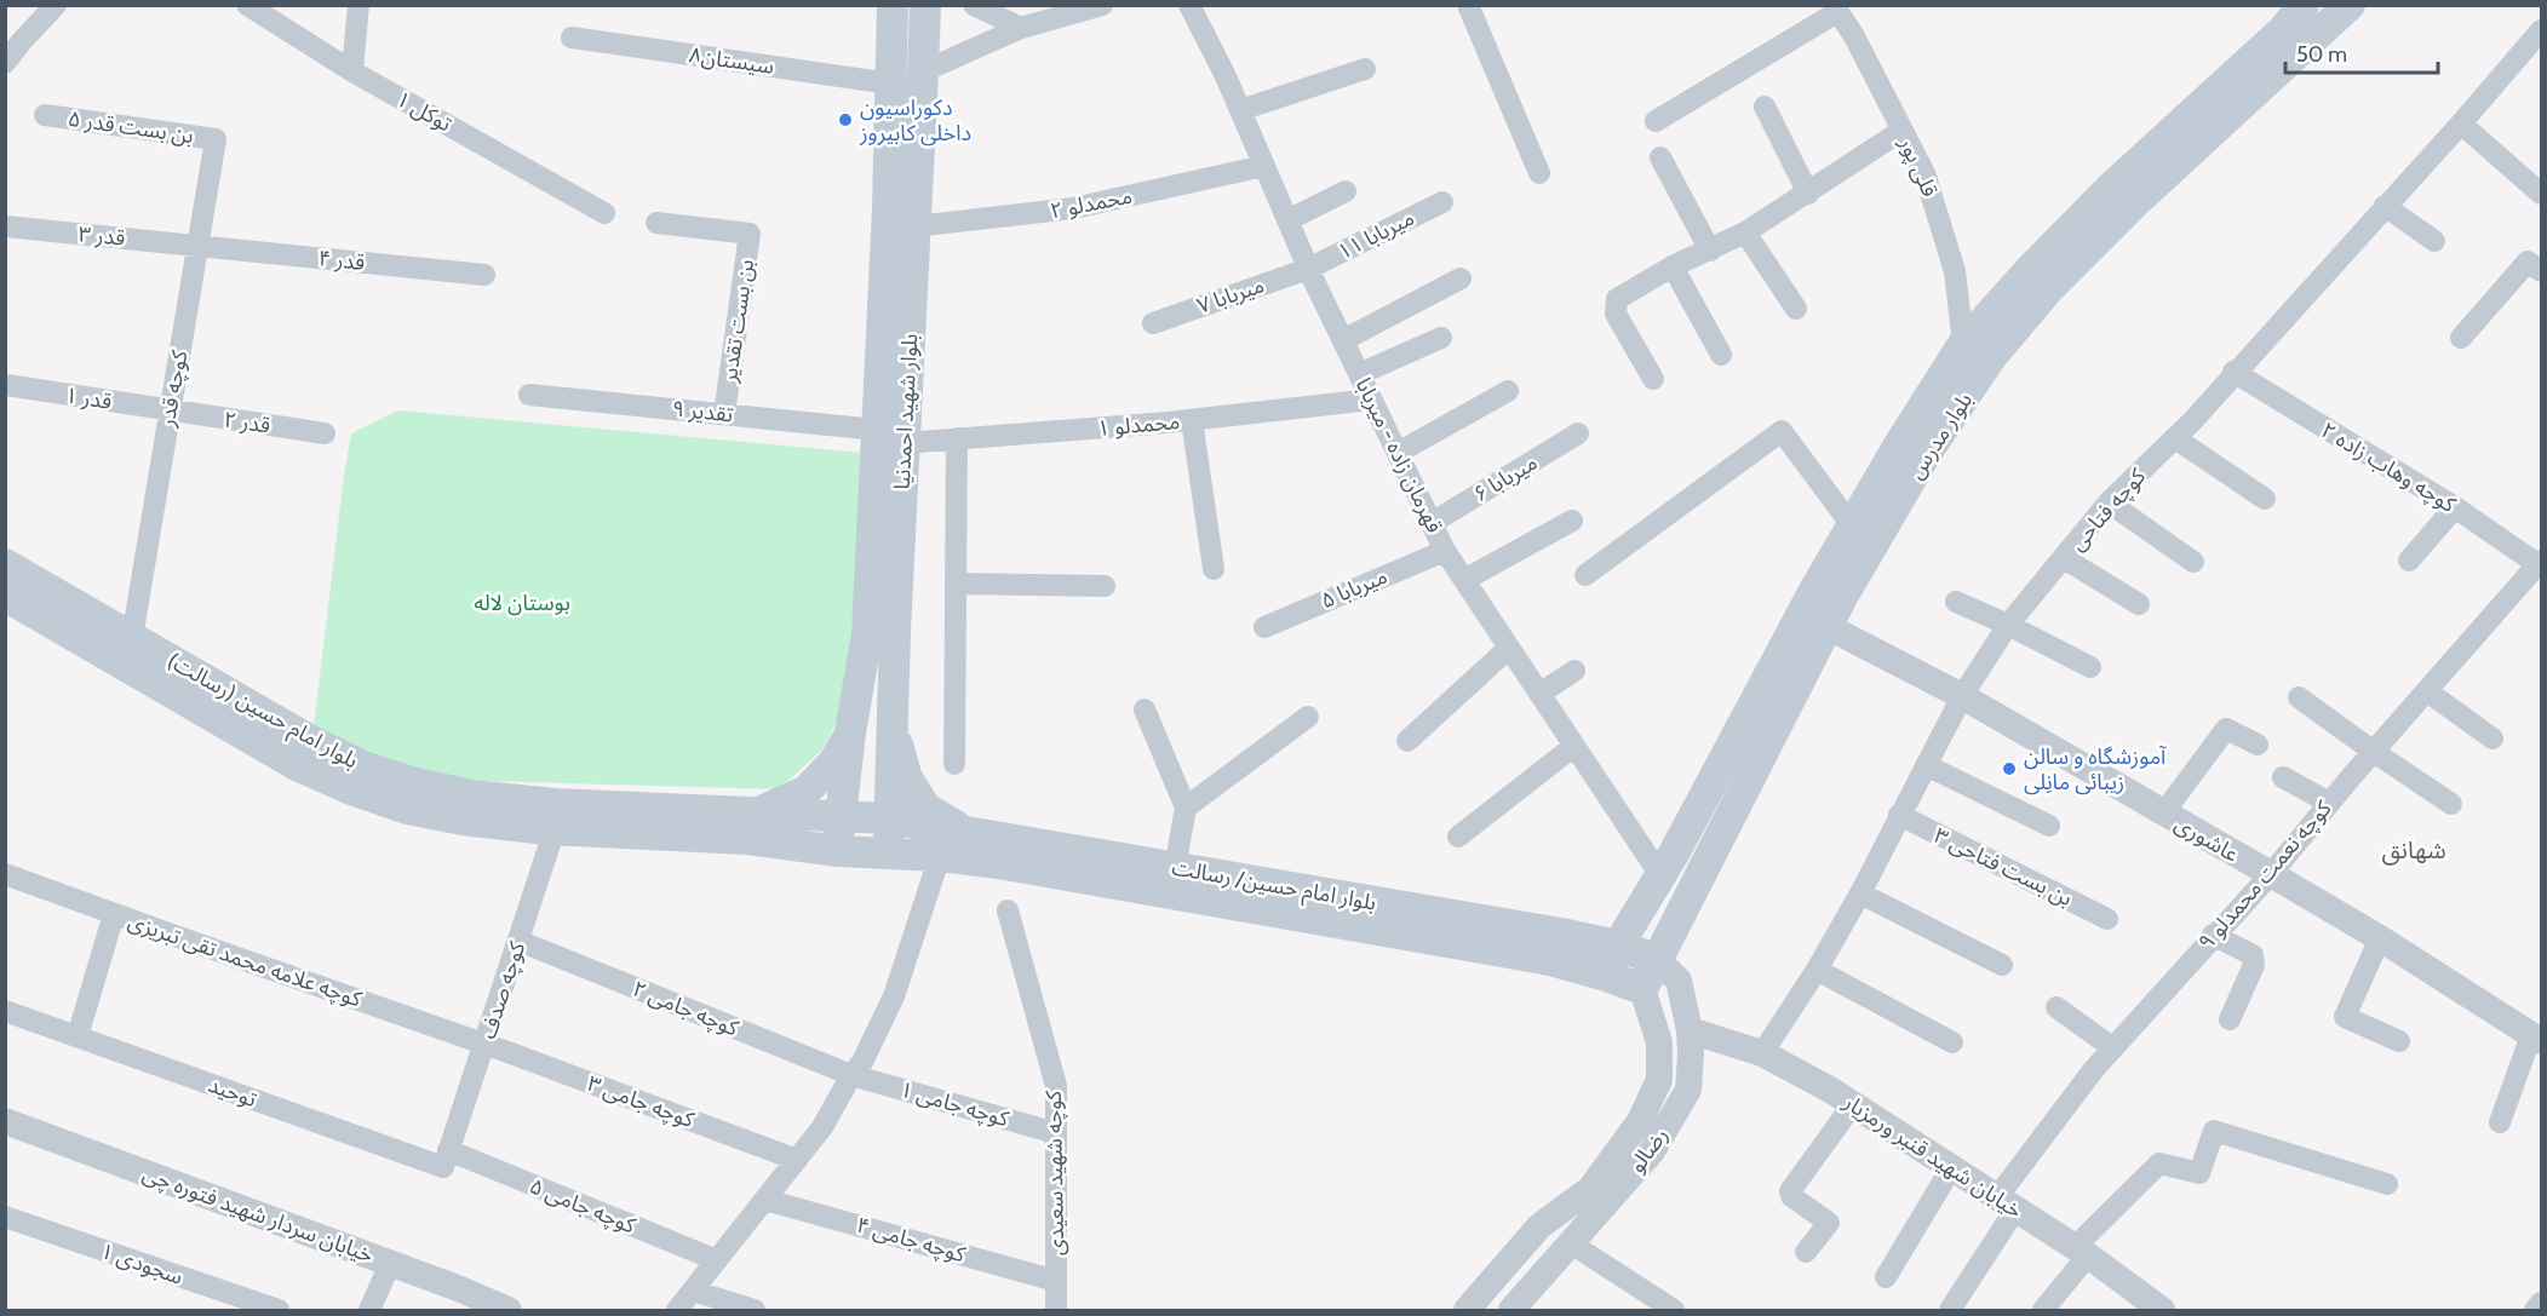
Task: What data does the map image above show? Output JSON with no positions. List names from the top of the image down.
{
  "streets": {
    "main road": [
      "بلوار شهید احمدنیا",
      "بلوار مدرس",
      "بلوار امام حسین (رسالت)",
      "بلوار امام حسین/ رسالت"
    ],
    "street": [
      "سیستان۸",
      "توکل ۱",
      "بن بست قدر ۵",
      "قلی پور",
      "محمدلو ۲",
      "میربابا ۱۱",
      "قدر ۳",
      "قدر ۴",
      "میربابا ۷",
      "بن بست تقدیر",
      "کوچه قدر",
      "قدر ۱",
      "۹ تقدیر",
      "قدر ۲",
      "محمدلو ۱",
      "قهرمان زاده - میربابا",
      "کوچه وهاب زاده ۲",
      "میربابا ۶",
      "کوچه فتاحی",
      "میربابا ۵",
      "عاشوری",
      "بن بست فتاحی ۳",
      "کوچه نعمت محمدلو ۹",
      "کوچه علامه محمد تقی تبریزی",
      "کوچه صدف",
      "کوچه جامی ۲",
      "توحید",
      "کوچه جامی ۳",
      "کوچه جامی ۱",
      "رضالو",
      "خیابان شهید قنبر ورمزیار",
      "کوچه شهید سعیدی",
      "کوچه جامی ۵",
      "خیابان سردار شهید فتوره چی",
      "کوچه جامی ۴",
      "سجودی ۱"
    ]
  },
  "crossings": [
    ["سیستان۸", "بلوار شهید احمدنیا"],
    ["بن بست قدر ۵", "کوچه قدر"],
    ["قلی پور", "بلوار مدرس"],
    ["محمدلو ۲", "بلوار شهید احمدنیا"],
    ["محمدلو ۲", "قهرمان زاده - میربابا"],
    ["میربابا ۱۱", "میربابا ۷"],
    ["میربابا ۱۱", "قهرمان زاده - میربابا"],
    ["قدر ۳", "قدر ۴"],
    ["قدر ۳", "کوچه قدر"],
    ["قدر ۴", "کوچه قدر"],
    ["میربابا ۷", "قهرمان زاده - میربابا"],
    ["بن بست تقدیر", "۹ تقدیر"],
    ["کوچه قدر", "قدر ۱"],
    ["کوچه قدر", "قدر ۲"],
    ["کوچه قدر", "بلوار امام حسین (رسالت)"],
    ["قدر ۱", "قدر ۲"],
    ["۹ تقدیر", "بلوار شهید احمدنیا"],
    ["۹ تقدیر", "محمدلو ۱"],
    ["بلوار شهید احمدنیا", "محمدلو ۱"],
    ["بلوار شهید احمدنیا", "بلوار امام حسین (رسالت)"],
    ["بلوار شهید احمدنیا", "بلوار امام حسین/ رسالت"],
    ["محمدلو ۱", "قهرمان زاده - میربابا"],
    ["بلوار مدرس", "قهرمان زاده - میربابا"],
    ["بلوار مدرس", "عاشوری"],
    ["بلوار مدرس", "بلوار امام حسین/ رسالت"],
    ["بلوار مدرس", "رضالو"],
    ["قهرمان زاده - میربابا", "میربابا ۶"],
    ["قهرمان زاده - میربابا", "میربابا ۵"],
    ["کوچه وهاب زاده ۲", "کوچه فتاحی"],
    ["کوچه وهاب زاده ۲", "کوچه نعمت محمدلو ۹"],
    ["کوچه فتاحی", "عاشوری"],
    ["کوچه فتاحی", "بن بست فتاحی ۳"],
    ["کوچه فتاحی", "خیابان شهید قنبر ورمزیار"],
    ["بلوار امام حسین (رسالت)", "بلوار امام حسین/ رسالت"],
    ["بلوار امام حسین (رسالت)", "کوچه صدف"],
    ["عاشوری", "کوچه نعمت محمدلو ۹"],
    ["کوچه نعمت محمدلو ۹", "خیابان شهید قنبر ورمزیار"],
    ["بلوار امام حسین/ رسالت", "رضالو"],
    ["کوچه علامه محمد تقی تبریزی", "کوچه صدف"],
    ["کوچه علامه محمد تقی تبریزی", "کوچه جامی ۳"],
    ["کوچه صدف", "کوچه جامی ۲"],
    ["کوچه صدف", "توحید"],
    ["کوچه صدف", "کوچه جامی ۳"],
    ["کوچه صدف", "کوچه جامی ۵"],
    ["کوچه جامی ۲", "کوچه جامی ۱"],
    ["توحید", "کوچه جامی ۵"],
    ["کوچه جامی ۱", "کوچه شهید سعیدی"],
    ["رضالو", "خیابان شهید قنبر ورمزیار"],
    ["کوچه شهید سعیدی", "کوچه جامی ۴"]
  ],
  "districts": ["شهانق"],
  "parks": ["بوستان لاله"],
  "places": ["دکوراسیون داخلی کابیروز", "آموزشگاه و سالن زیبائی مانِلی"],
  "scale_bar": "50 m"
}
